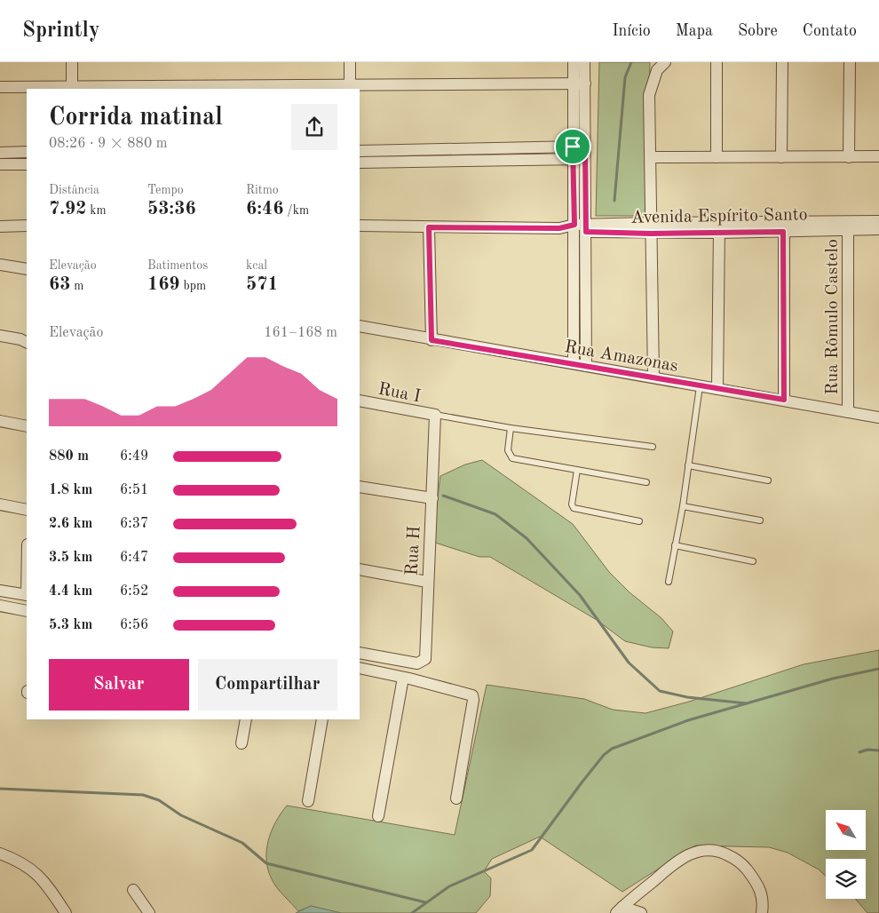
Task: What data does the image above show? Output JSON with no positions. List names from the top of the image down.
{
  "streets": {
    "street": [
      "Avenida Espírito Santo",
      "Rua Rômulo Castelo",
      "Rua Amazonas",
      "Rua I",
      "Rua H"
    ]
  },
  "crossings": [
    ["Avenida Espírito Santo", "Rua Rômulo Castelo"],
    ["Rua Rômulo Castelo", "Rua Amazonas"],
    ["Rua I", "Rua H"]
  ],
  "north": "top left",
  "page": {
    "header": "Sprintly",
    "nav": [
      "Início",
      "Mapa",
      "Sobre",
      "Contato"
    ],
    "heading": ["Corrida matinal", "08:26 · 9 × 880 m"],
    "stats": [
      ["Distância", "7.92 km"],
      ["Tempo", "53:36"],
      ["Ritmo", "6:46 /km"],
      ["Elevação", "63 m"],
      ["Batimentos", "169 bpm"],
      ["kcal", "571"]
    ],
    "chart": ["Elevação", "161–168 m"],
    "list": [
      {
        "name": "880 m",
        "note": "6:49"
      },
      {
        "name": "1.8 km",
        "note": "6:51"
      },
      {
        "name": "2.6 km",
        "note": "6:37"
      },
      {
        "name": "3.5 km",
        "note": "6:47"
      },
      {
        "name": "4.4 km",
        "note": "6:52"
      },
      {
        "name": "5.3 km",
        "note": "6:56"
      }
    ],
    "buttons": ["Salvar", "Compartilhar"]
  }
}
